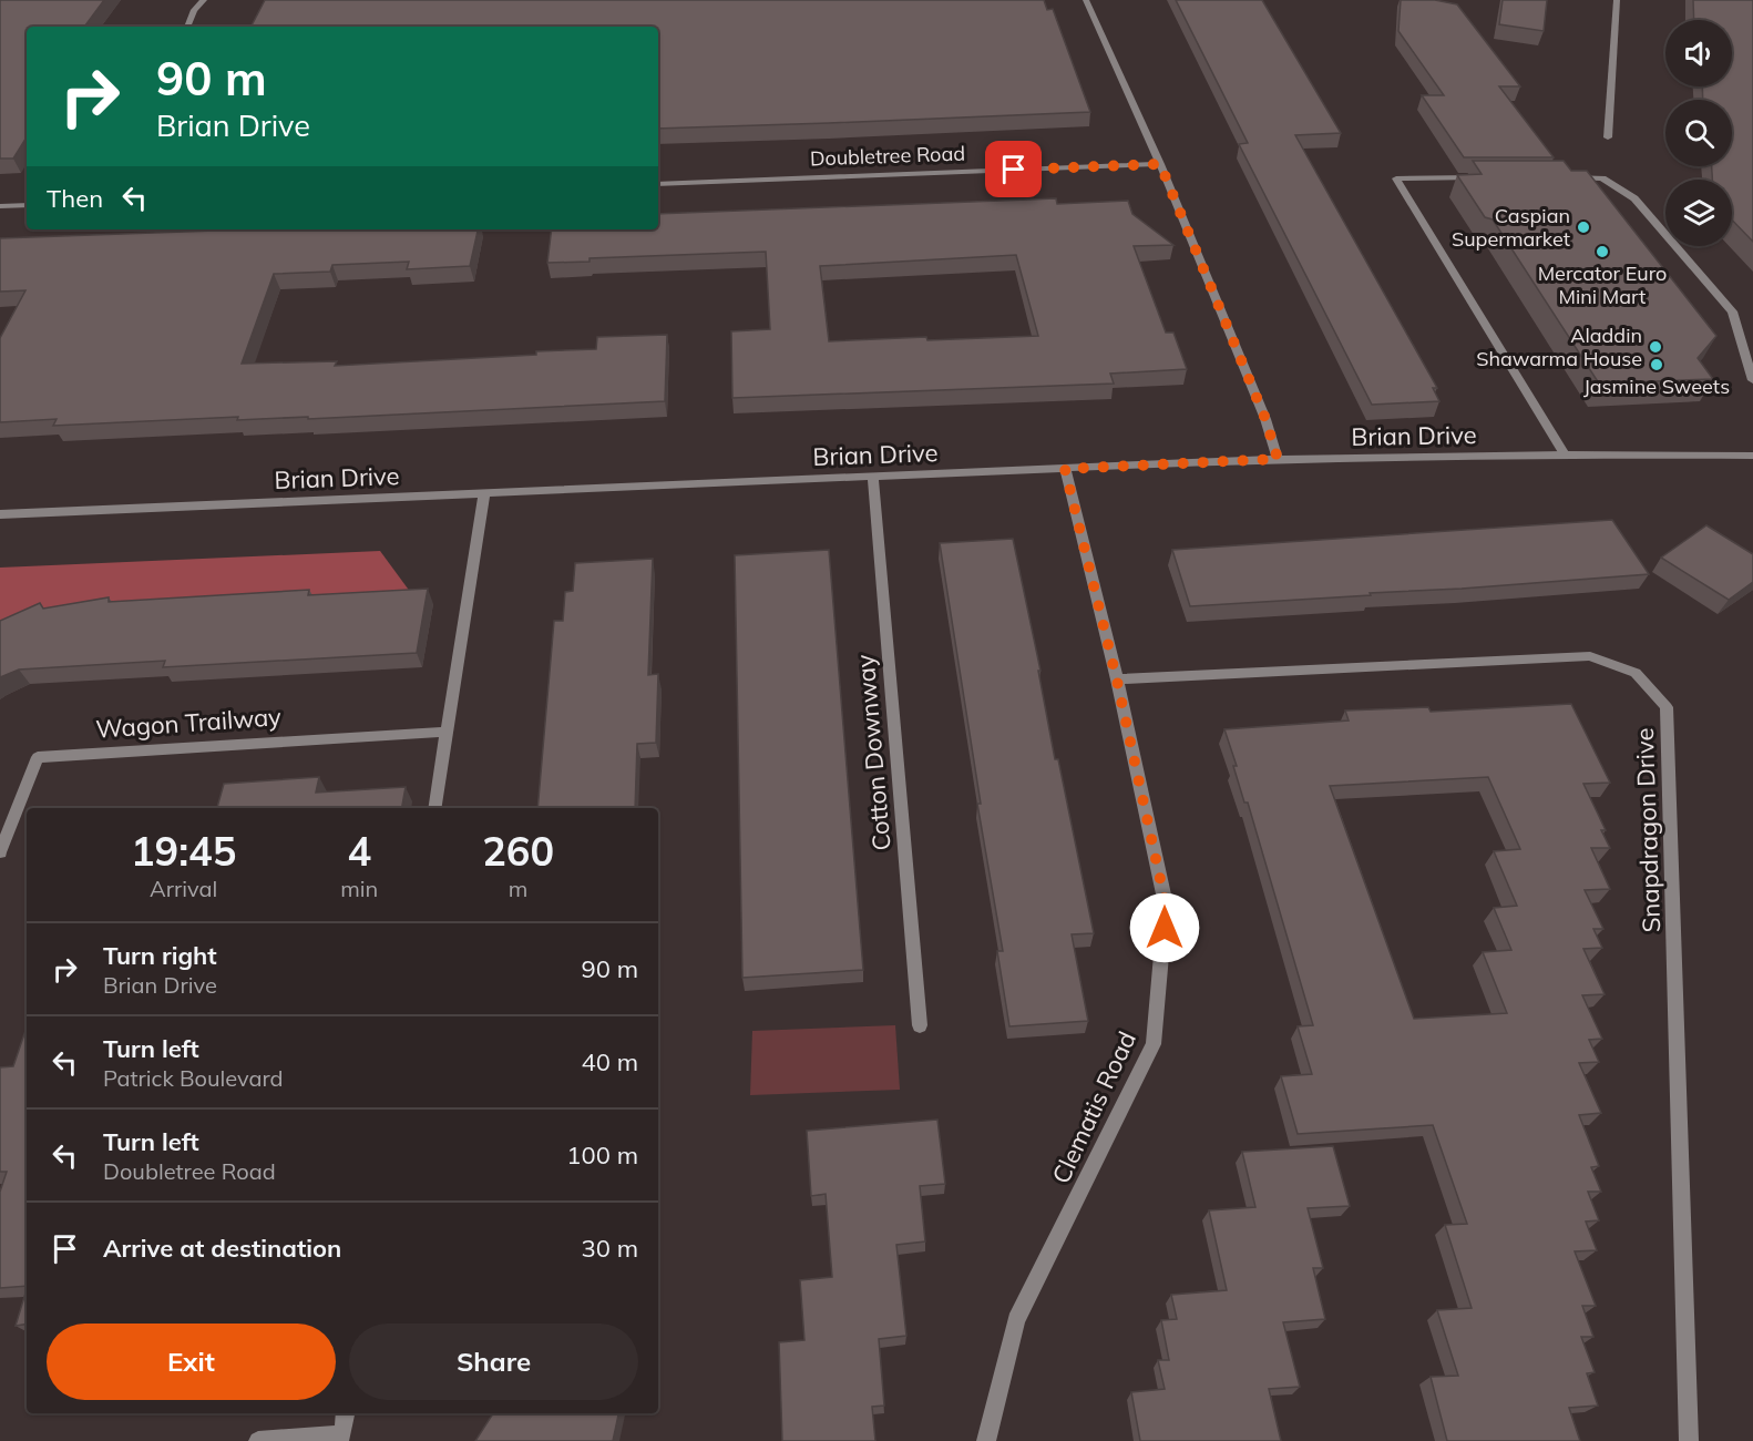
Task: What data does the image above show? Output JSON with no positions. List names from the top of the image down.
{
  "streets": {
    "street": [
      "Doubletree Road",
      "Brian Drive",
      "Wagon Trailway",
      "Cotton Downway",
      "Snapdragon Drive",
      "Clematis Road"
    ]
  },
  "crossings": [
    ["Brian Drive", "Cotton Downway"],
    ["Brian Drive", "Clematis Road"],
    ["Snapdragon Drive", "Clematis Road"]
  ],
  "places": [
    "Caspian Supermarket",
    "Mercator Euro Mini Mart",
    "Aladdin Shawarma House",
    "Jasmine Sweets"
  ],
  "page": {
    "turn": ["90 m", "Brian Drive"],
    "then": "Then",
    "eta": [
      "19:45",
      "Arrival",
      "4",
      "min",
      "260",
      "m"
    ],
    "list": [
      {
        "name": "Turn right",
        "note": "Brian Drive",
        "value": "90 m"
      },
      {
        "name": "Turn left",
        "note": "Patrick Boulevard",
        "value": "40 m"
      },
      {
        "name": "Turn left",
        "note": "Doubletree Road",
        "value": "100 m"
      },
      {
        "name": "Arrive at destination",
        "value": "30 m"
      }
    ],
    "buttons": ["Exit", "Share"]
  }
}
